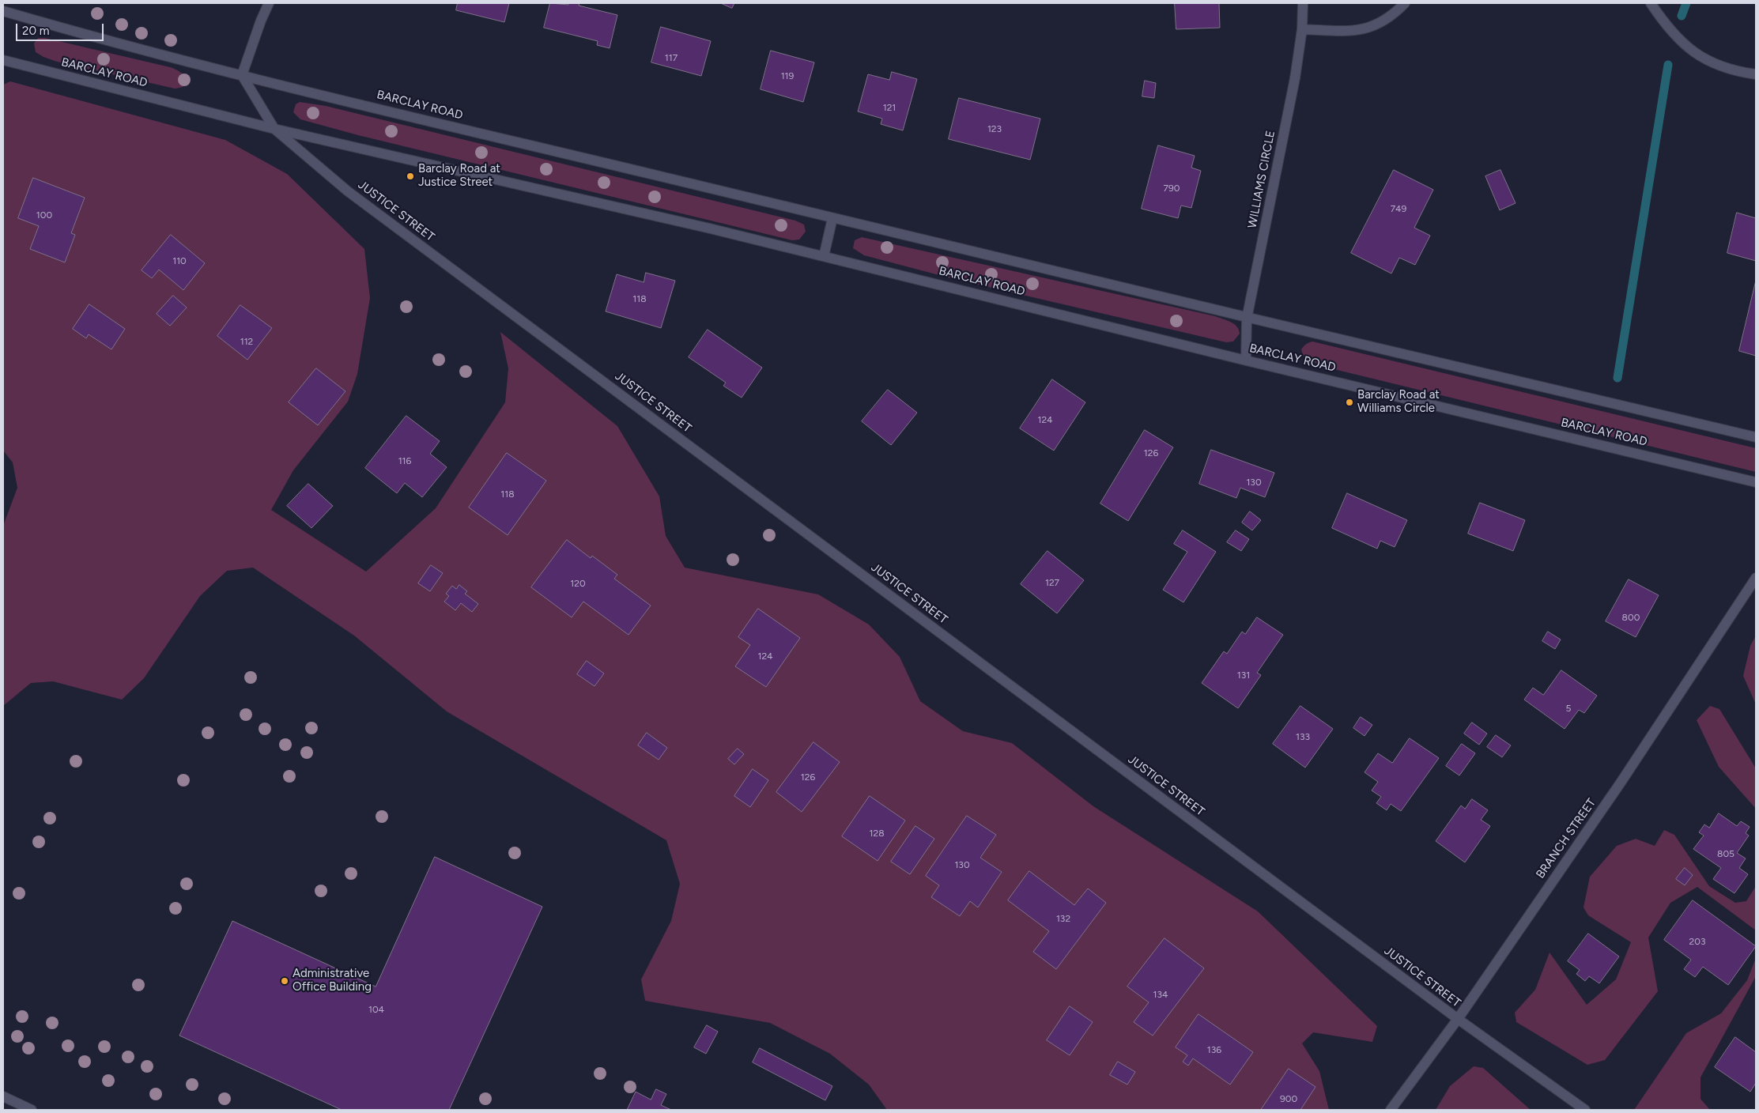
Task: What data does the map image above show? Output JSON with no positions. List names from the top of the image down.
{
  "streets": {
    "street": [
      "BARCLAY ROAD",
      "WILLIAMS CIRCLE",
      "JUSTICE STREET",
      "BRANCH STREET"
    ]
  },
  "crossings": [
    ["BARCLAY ROAD", "WILLIAMS CIRCLE"],
    ["BARCLAY ROAD", "JUSTICE STREET"],
    ["JUSTICE STREET", "BRANCH STREET"]
  ],
  "places": ["Barclay Road at Justice Street", "Barclay Road at Williams Circle", "Administrative Office Building"],
  "house_numbers": [
    "117",
    "119",
    "121",
    "123",
    "790",
    "749",
    "100",
    "110",
    "118",
    "112",
    "124",
    "126",
    "116",
    "130",
    "118",
    "127",
    "120",
    "800",
    "124",
    "131",
    "5",
    "133",
    "126",
    "128",
    "805",
    "130",
    "132",
    "203",
    "134",
    "104",
    "136",
    "900"
  ],
  "scale_bar": "20 m"
}
